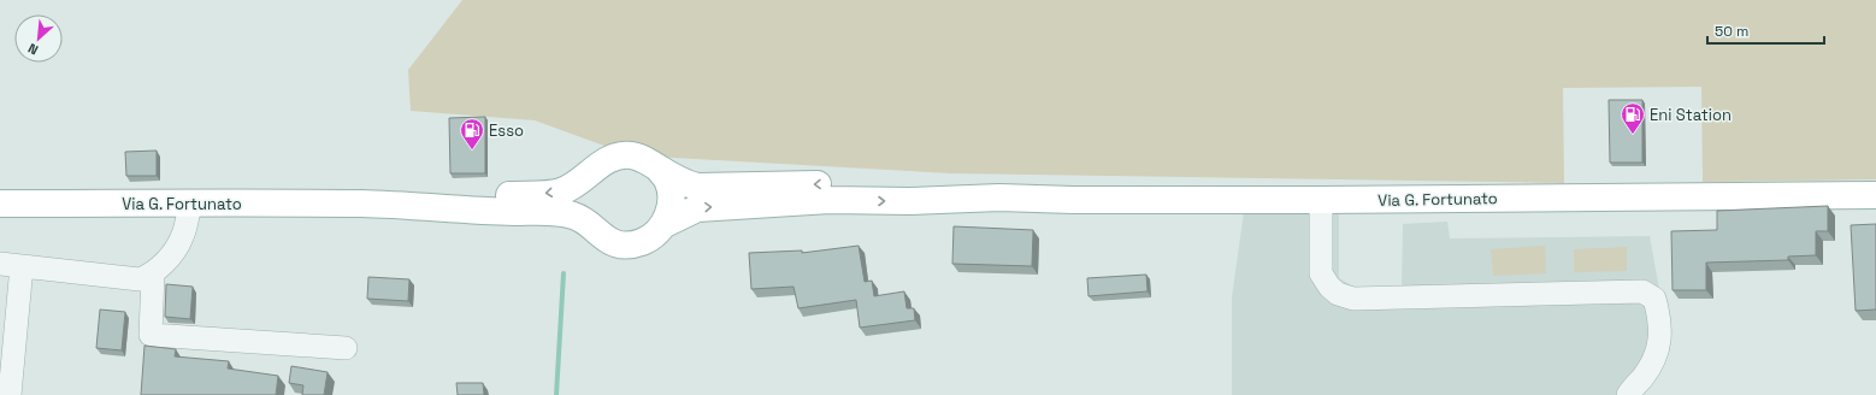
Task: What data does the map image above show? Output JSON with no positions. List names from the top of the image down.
{
  "streets": {
    "main road": ["Via G. Fortunato"]
  },
  "places": {
    "fuel station": ["Eni Station", "Esso"]
  },
  "scale_bar": "50 m",
  "north": "bottom left"
}
